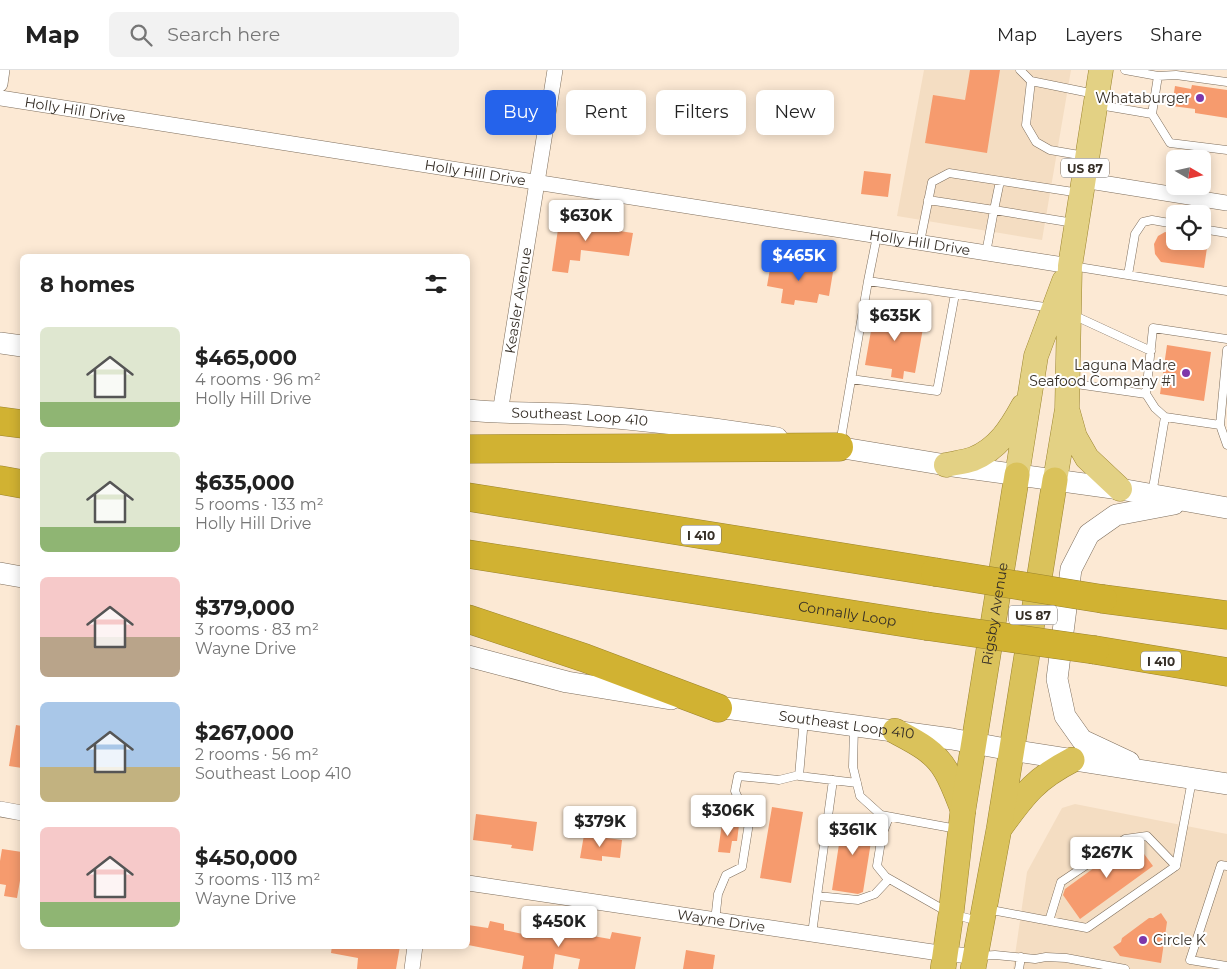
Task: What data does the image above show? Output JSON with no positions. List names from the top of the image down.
{
  "streets": {
    "highway": [
      "US 87",
      "I 410",
      "Connally Loop",
      "Rigsby Avenue"
    ],
    "main road": ["Southeast Loop 410"],
    "street": ["Holly Hill Drive", "Keasler Avenue", "Wayne Drive"]
  },
  "crossings": [
    ["Holly Hill Drive", "Keasler Avenue"],
    ["Holly Hill Drive", "Rigsby Avenue"],
    ["Keasler Avenue", "Southeast Loop 410"],
    ["Southeast Loop 410", "Rigsby Avenue"],
    ["Rigsby Avenue", "Wayne Drive"]
  ],
  "places": ["Whataburger", "Laguna Madre Seafood Company #1", "Circle K"],
  "north": "right",
  "page": {
    "header": "Map",
    "search": "Search here",
    "nav": ["Map", "Layers", "Share"],
    "chip": [
      "Buy",
      "Rent",
      "Filters",
      "New"
    ],
    "price": [
      "$630K",
      "$465K",
      "$635K",
      "$306K",
      "$379K",
      "$361K",
      "$267K",
      "$450K"
    ],
    "heading": "8 homes",
    "list": [
      {
        "name": "$465,000",
        "note": "4 rooms · 96 m² · Holly Hill Drive"
      },
      {
        "name": "$635,000",
        "note": "5 rooms · 133 m² · Holly Hill Drive"
      },
      {
        "name": "$379,000",
        "note": "3 rooms · 83 m² · Wayne Drive"
      },
      {
        "name": "$267,000",
        "note": "2 rooms · 56 m² · Southeast Loop 410"
      },
      {
        "name": "$450,000",
        "note": "3 rooms · 113 m² · Wayne Drive"
      }
    ]
  }
}
